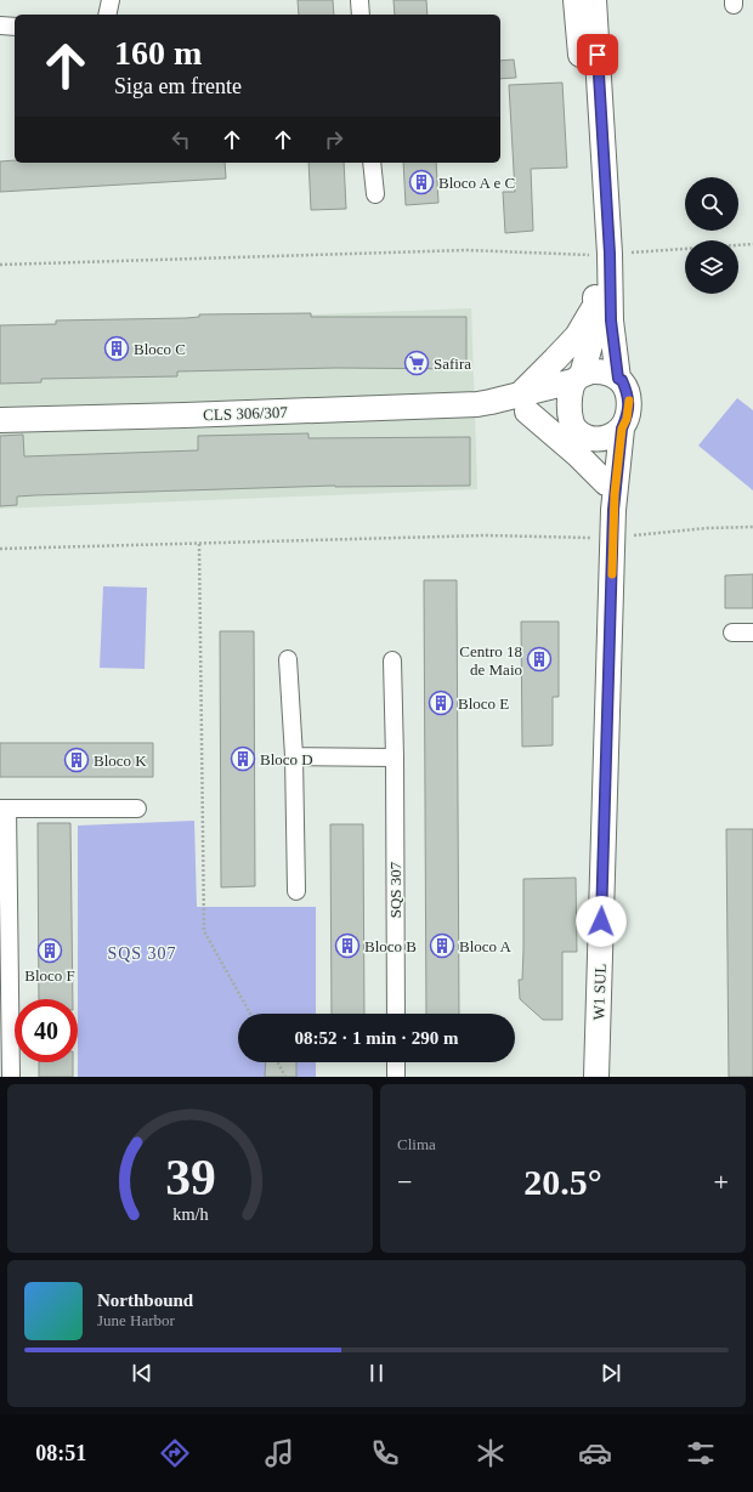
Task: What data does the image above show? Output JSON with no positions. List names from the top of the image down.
{
  "streets": {
    "street": ["CLS 306/307", "SQS 307", "W1 SUL"]
  },
  "crossings": [
    ["CLS 306/307", "W1 SUL"]
  ],
  "districts": ["SQS 307"],
  "places": {
    "building": [
      "Bloco A e C",
      "Bloco C",
      "Centro 18 de Maio",
      "Bloco E",
      "Bloco D",
      "Bloco K",
      "Bloco B",
      "Bloco A",
      "Bloco F"
    ],
    "supermarket": ["Safira"]
  },
  "page": {
    "turn": ["160 m", "Siga em frente"],
    "limit": "40",
    "trip": "08:52 · 1 min · 290 m",
    "tile": "Clima",
    "heat": ["−", "20.5°", "+"],
    "song": ["Northbound", "June Harbor"],
    "tabs": "08:51",
    "gauge": ["39", "km/h"]
  }
}
